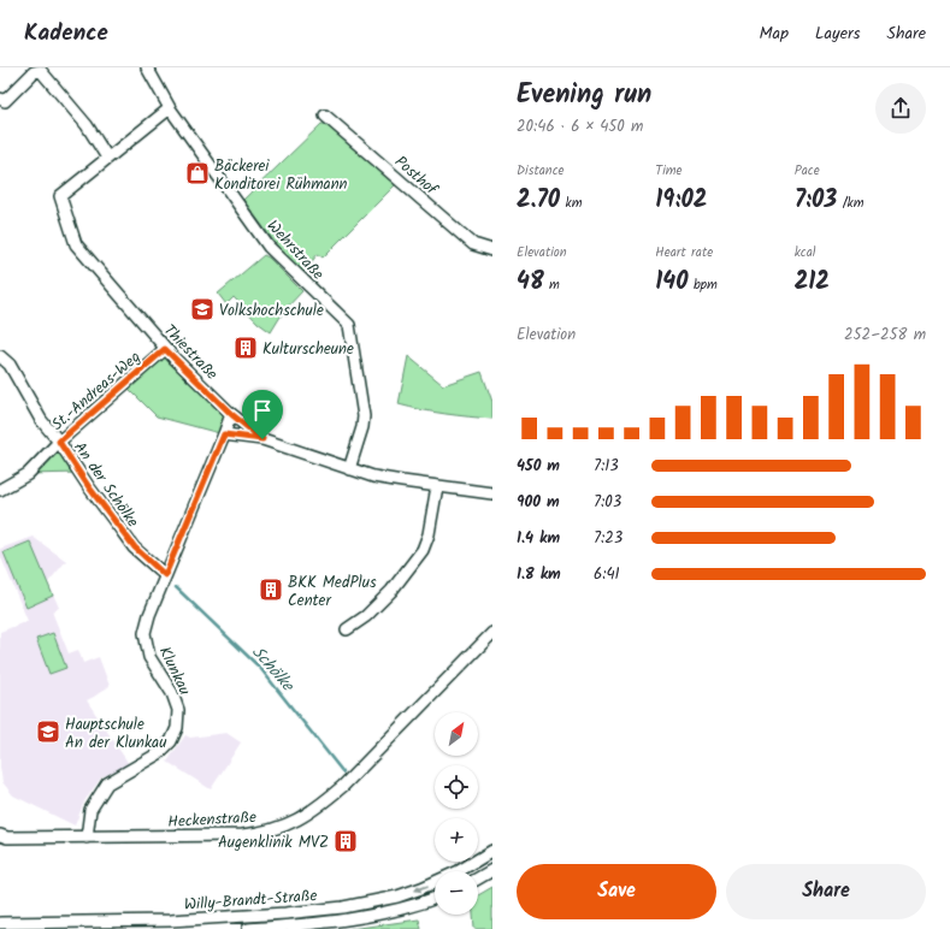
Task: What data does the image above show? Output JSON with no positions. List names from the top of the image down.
{
  "streets": {
    "street": [
      "Posthof",
      "Wehrstraße",
      "Thiestraße",
      "St.-Andreas-Weg",
      "An der Schölke",
      "Klunkau",
      "Heckenstraße",
      "Willy-Brandt-Straße"
    ]
  },
  "crossings": [
    ["Wehrstraße", "Thiestraße"],
    ["Thiestraße", "St.-Andreas-Weg"],
    ["Thiestraße", "Klunkau"],
    ["St.-Andreas-Weg", "An der Schölke"],
    ["An der Schölke", "Klunkau"],
    ["Klunkau", "Heckenstraße"]
  ],
  "water": ["Schölke"],
  "places": {
    "shop": ["Bäckerei Konditorei Rühmann"],
    "school or university": ["Volkshochschule", "Hauptschule An der Klunkau"],
    "building": ["Kulturscheune", "BKK MedPlus Center", "Augenklinik MVZ"]
  },
  "north": "top right",
  "page": {
    "header": "Kadence",
    "nav": ["Map", "Layers", "Share"],
    "heading": ["Evening run", "20:46 · 6 × 450 m"],
    "stats": [
      ["Distance", "2.70 km"],
      ["Time", "19:02"],
      ["Pace", "7:03 /km"],
      ["Elevation", "48 m"],
      ["Heart rate", "140 bpm"],
      ["kcal", "212"]
    ],
    "chart": ["Elevation", "252–258 m"],
    "list": [
      {
        "name": "450 m",
        "note": "7:13"
      },
      {
        "name": "900 m",
        "note": "7:03"
      },
      {
        "name": "1.4 km",
        "note": "7:23"
      },
      {
        "name": "1.8 km",
        "note": "6:41"
      }
    ],
    "map_buttons": ["+", "−"],
    "buttons": ["Save", "Share"]
  }
}
